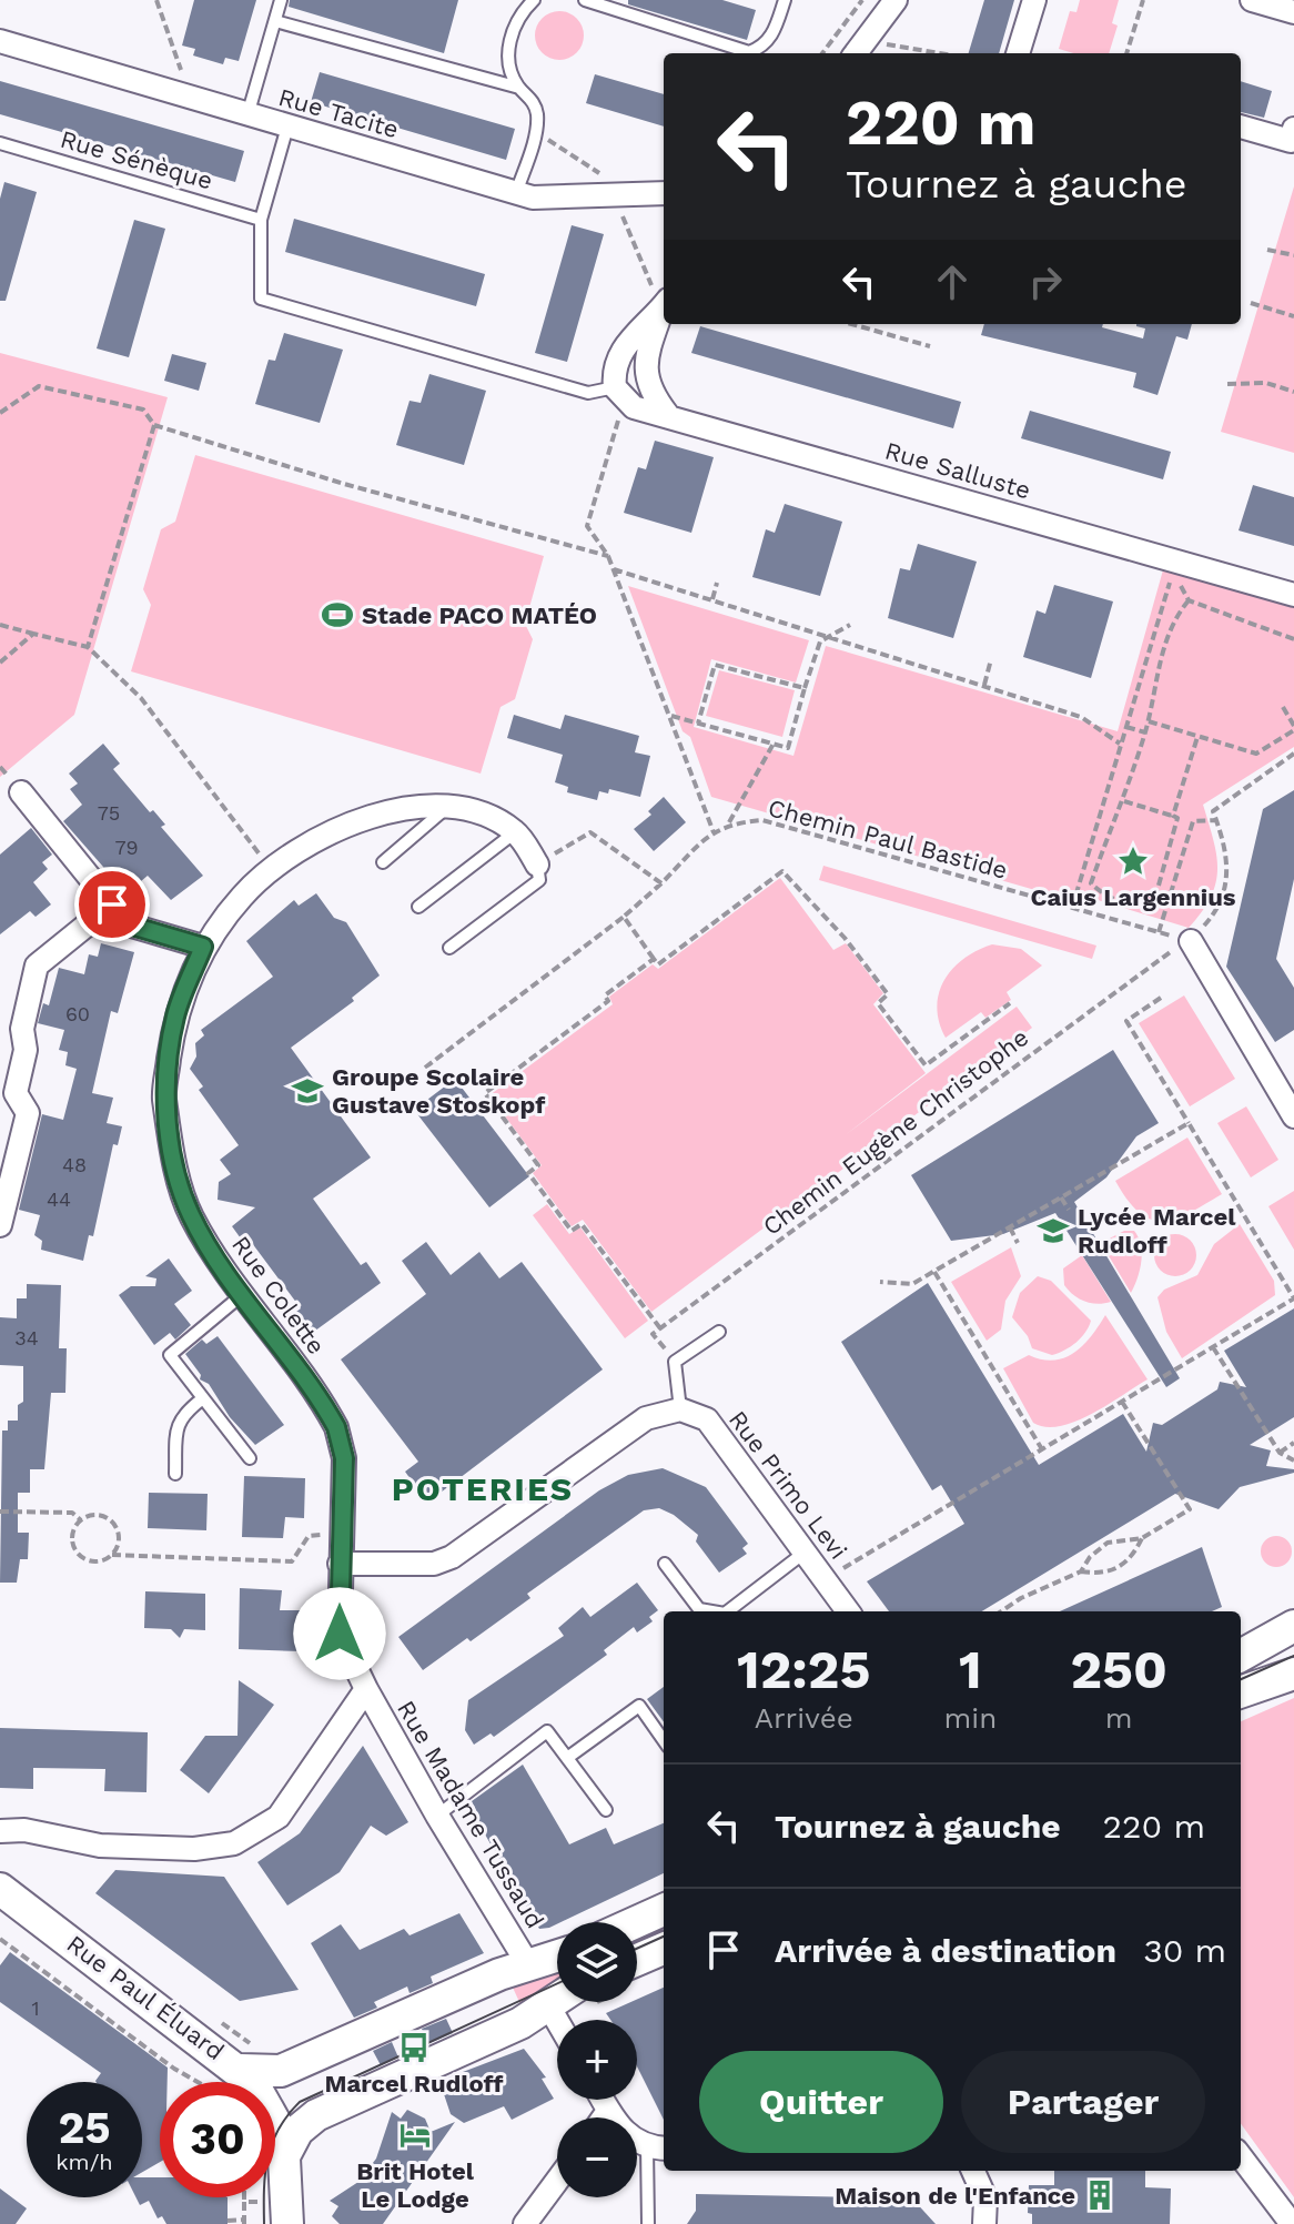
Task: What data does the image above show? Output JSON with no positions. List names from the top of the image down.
{
  "streets": {
    "street": [
      "Rue Tacite",
      "Rue Salluste",
      "Rue Colette",
      "Rue Primo Levi",
      "Rue Madame Tussaud",
      "Rue Paul Éluard"
    ],
    "lane": ["Rue Sénèque"],
    "path": ["Chemin Paul Bastide", "Chemin Eugène Christophe"]
  },
  "crossings": [
    ["Chemin Paul Bastide", "Chemin Eugène Christophe"],
    ["Rue Colette", "Rue Madame Tussaud"]
  ],
  "districts": ["POTERIES"],
  "places": {
    "sports": ["Stade PACO MATÉO"],
    "place": ["Caius Largennius"],
    "school or university": ["Groupe Scolaire Gustave Stoskopf", "Lycée Marcel Rudloff"],
    "bus stop": ["Marcel Rudloff"],
    "hotel": ["Brit Hotel Le Lodge"],
    "building": ["Maison de l'Enfance"]
  },
  "house_numbers": [
    "75",
    "79",
    "60",
    "48",
    "44",
    "34",
    "1"
  ],
  "page": {
    "turn": ["220 m", "Tournez à gauche"],
    "eta": [
      "12:25",
      "Arrivée",
      "1",
      "min",
      "250",
      "m"
    ],
    "list": [
      {
        "name": "Tournez à gauche",
        "value": "220 m"
      },
      {
        "name": "Arrivée à destination",
        "value": "30 m"
      }
    ],
    "map_buttons": ["+", "−"],
    "buttons": ["Quitter", "Partager"],
    "speed": "25 km/h",
    "limit": "30"
  }
}
